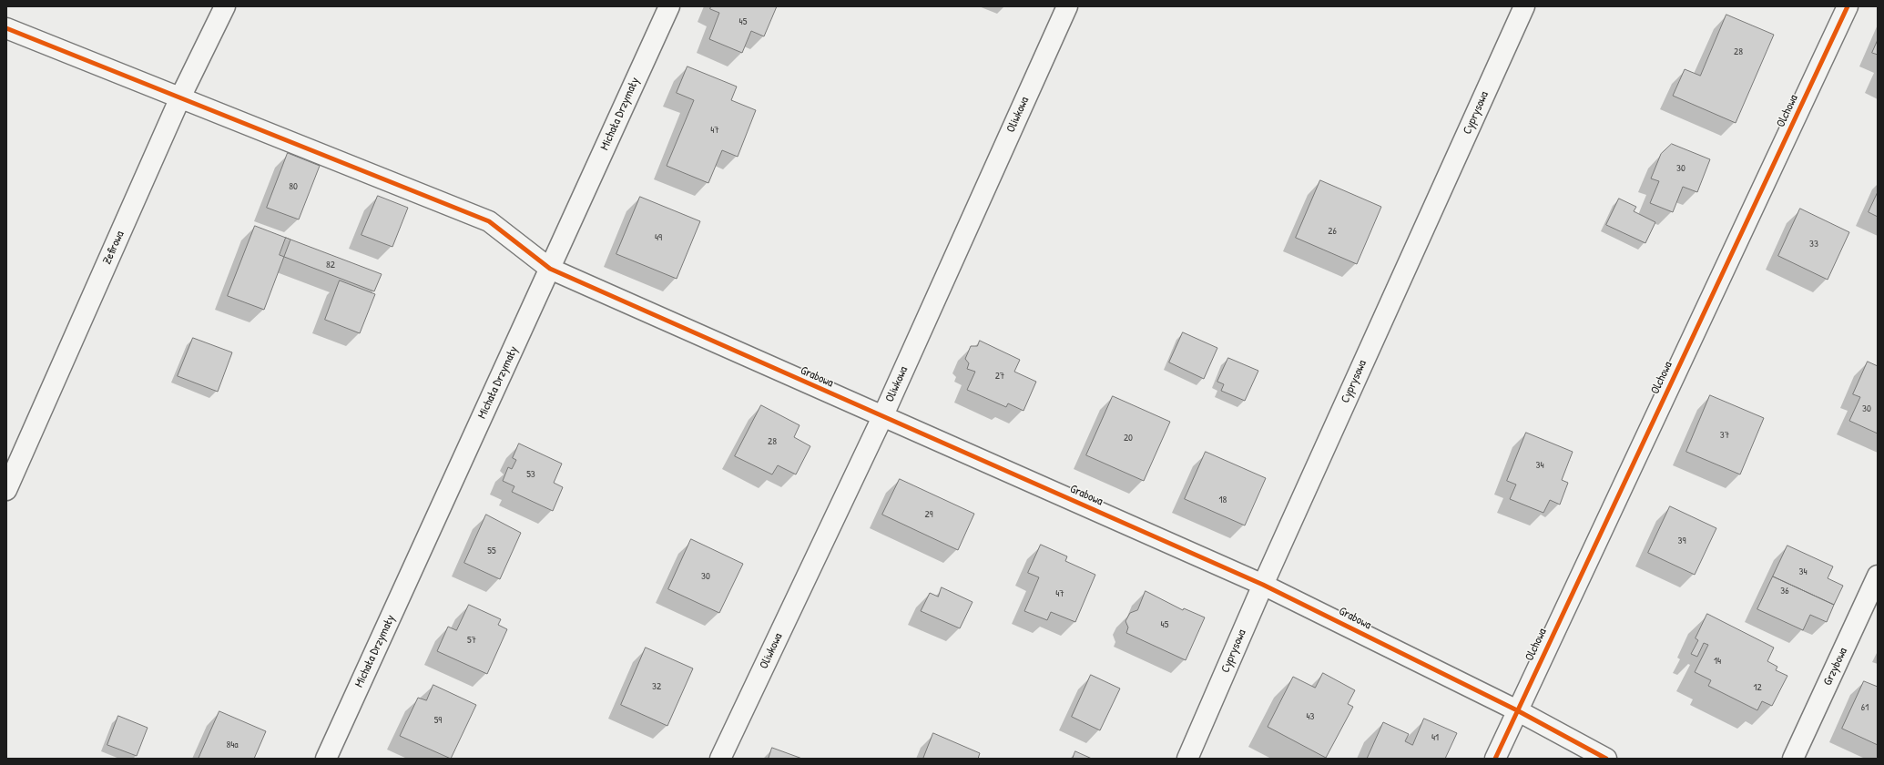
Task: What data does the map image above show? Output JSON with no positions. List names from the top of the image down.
{
  "streets": {
    "street": [
      "Olchowa",
      "Cyprysowa",
      "Michała Drzymały",
      "Oliwkowa",
      "Zefirowa",
      "Grabowa",
      "Grzybowa"
    ]
  },
  "crossings": [
    ["Olchowa", "Grabowa"],
    ["Cyprysowa", "Grabowa"],
    ["Michała Drzymały", "Grabowa"],
    ["Oliwkowa", "Grabowa"],
    ["Zefirowa", "Grabowa"]
  ],
  "house_numbers": [
    "45",
    "28",
    "47",
    "30",
    "80",
    "26",
    "49",
    "33",
    "82",
    "27",
    "30",
    "37",
    "20",
    "28",
    "34",
    "53",
    "18",
    "29",
    "39",
    "55",
    "34",
    "30",
    "36",
    "47",
    "45",
    "57",
    "14",
    "32",
    "12",
    "61",
    "43",
    "59",
    "41",
    "84a"
  ]
}
